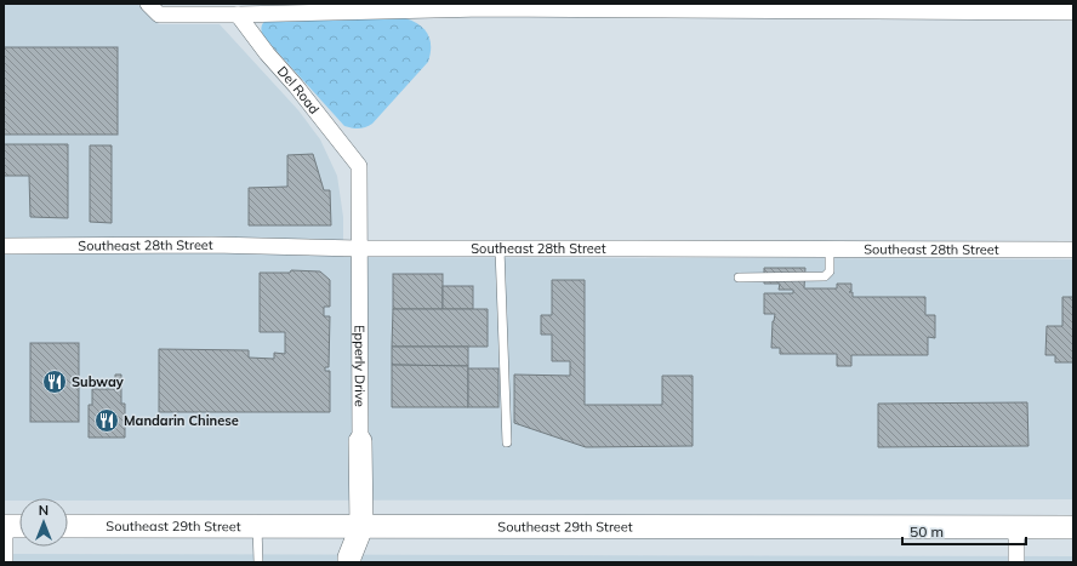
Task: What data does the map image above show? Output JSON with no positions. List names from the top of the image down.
{
  "streets": {
    "main road": ["Epperly Drive", "Southeast 29th Street"],
    "street": ["Del Road", "Southeast 28th Street"]
  },
  "crossings": [
    ["Del Road", "Epperly Drive"],
    ["Southeast 28th Street", "Epperly Drive"],
    ["Epperly Drive", "Southeast 29th Street"]
  ],
  "places": {
    "restaurant": ["Subway", "Mandarin Chinese"]
  },
  "scale_bar": "50 m",
  "north": "top"
}
